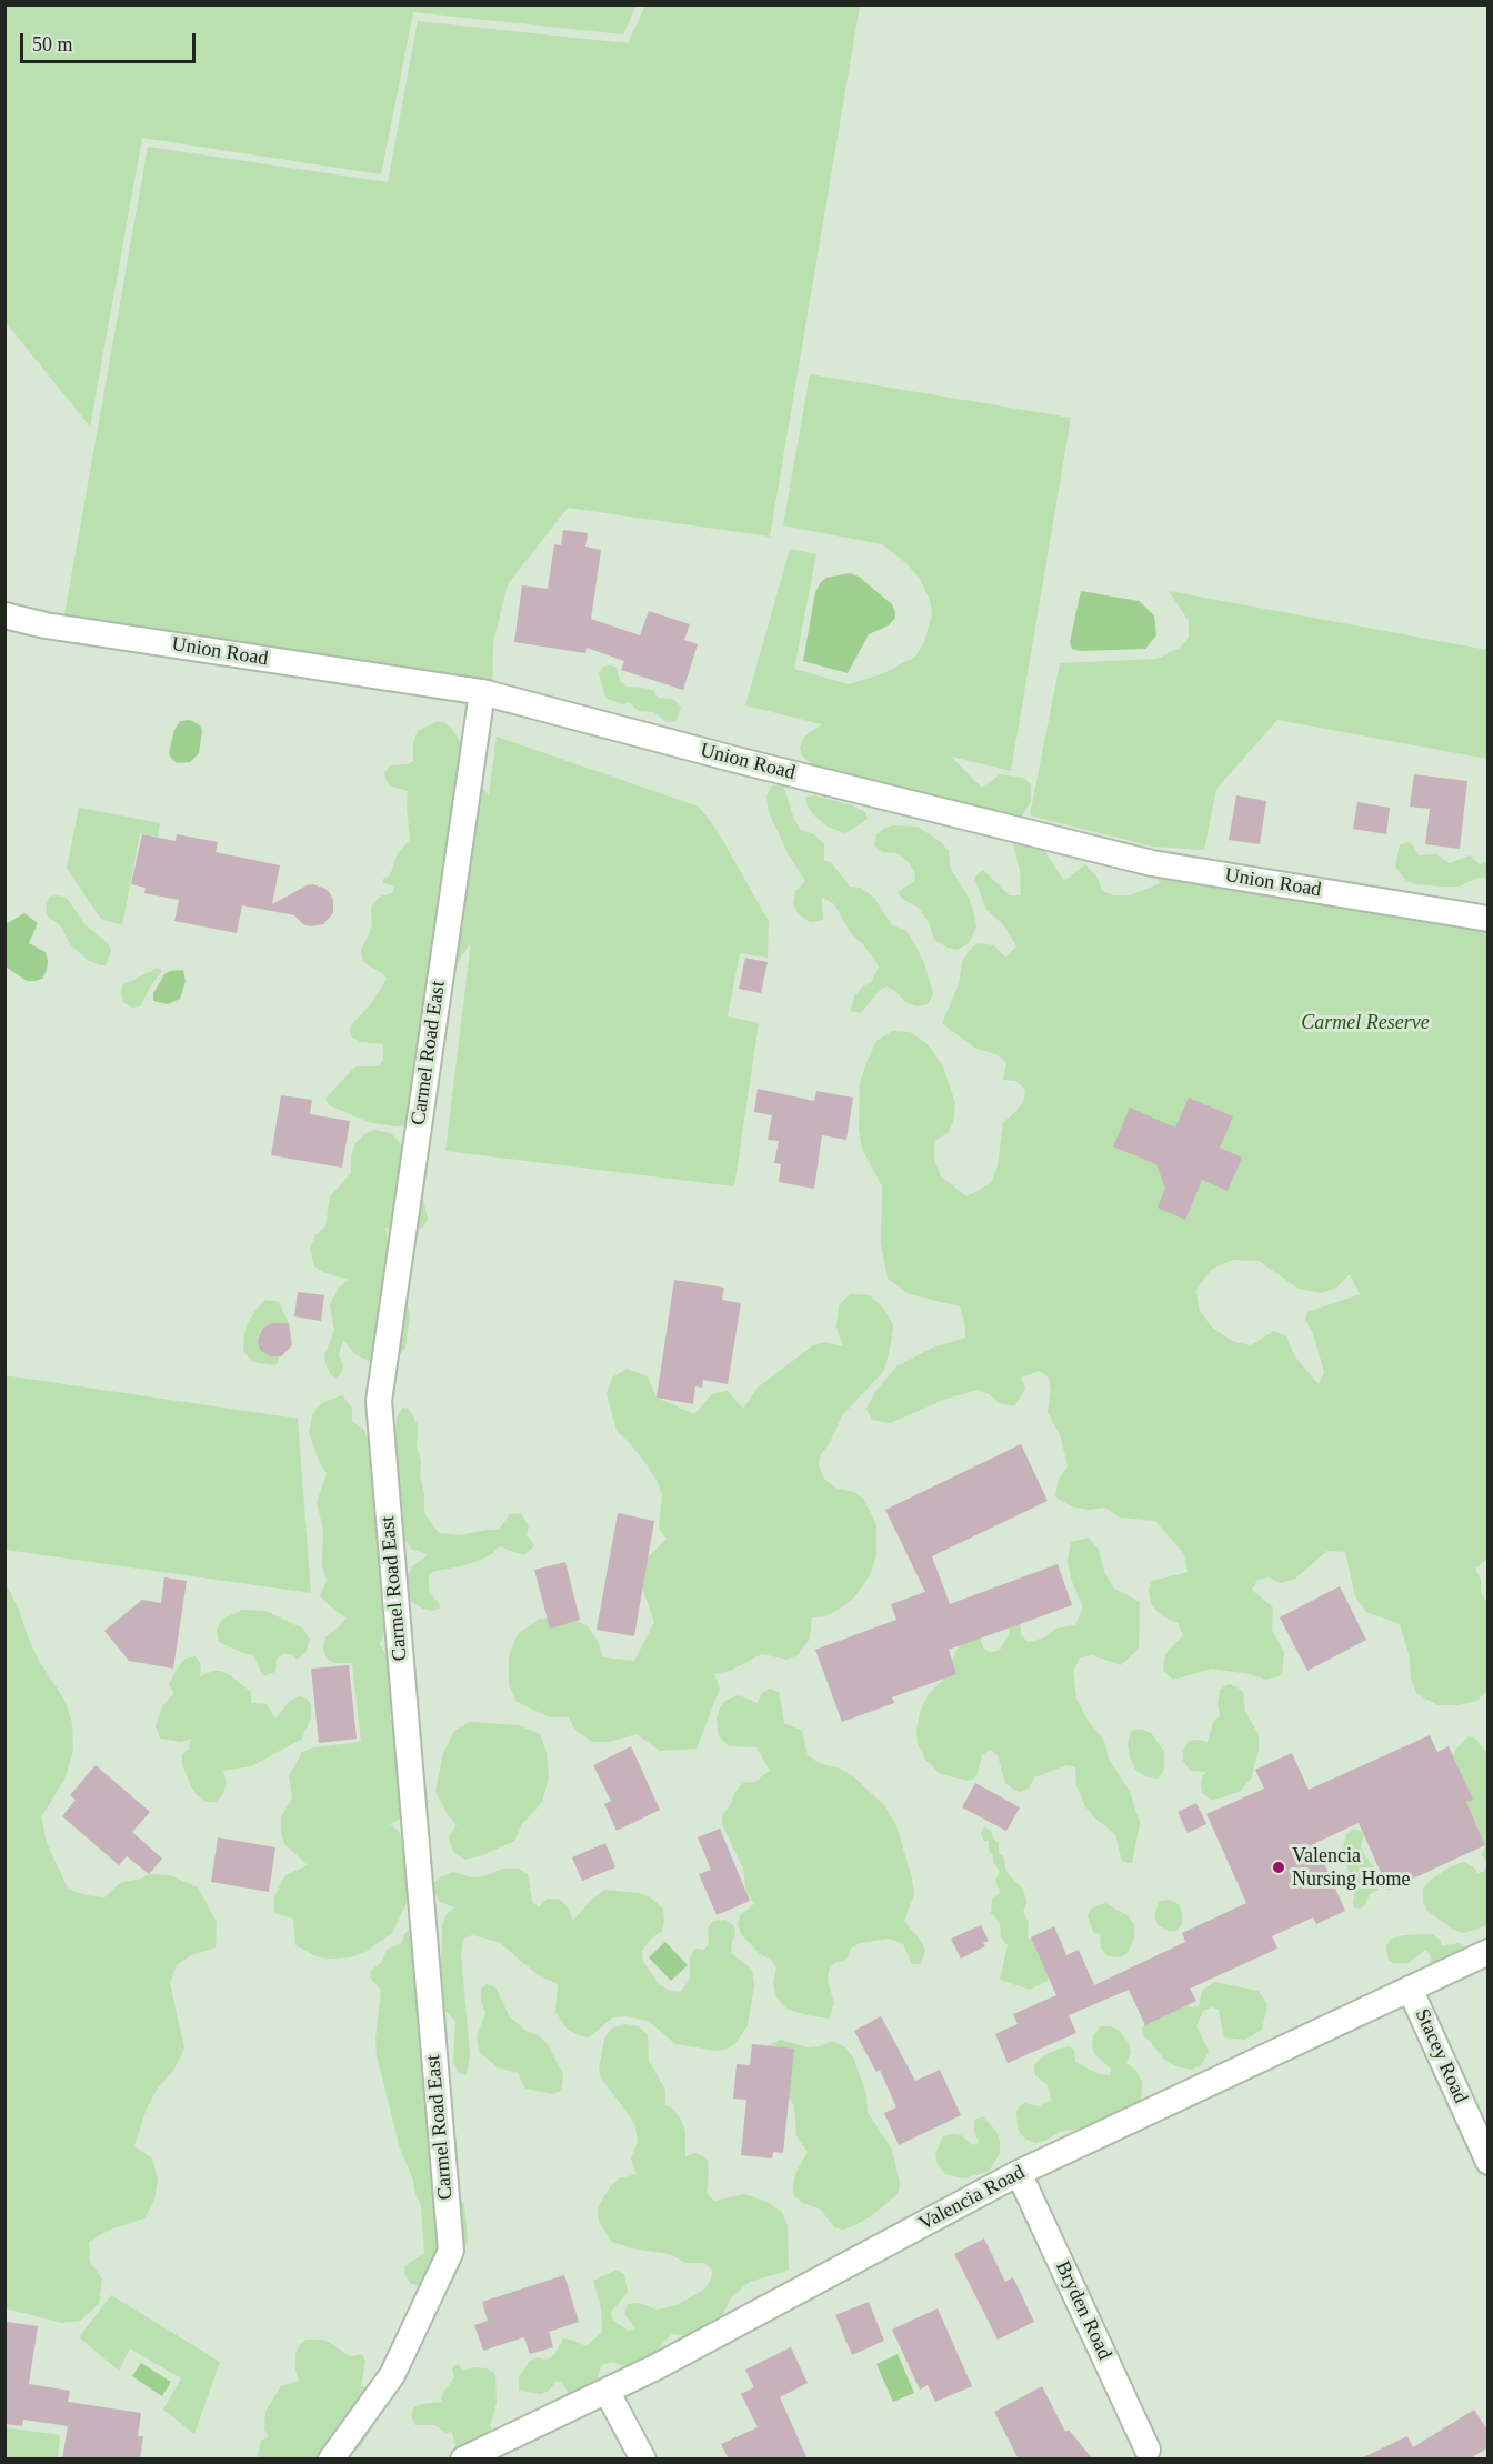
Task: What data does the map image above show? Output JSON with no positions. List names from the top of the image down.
{
  "streets": {
    "street": [
      "Union Road",
      "Carmel Road East",
      "Stacey Road",
      "Valencia Road",
      "Bryden Road"
    ]
  },
  "crossings": [
    ["Union Road", "Carmel Road East"],
    ["Stacey Road", "Valencia Road"],
    ["Valencia Road", "Bryden Road"]
  ],
  "parks": ["Carmel Reserve"],
  "places": ["Valencia Nursing Home"],
  "scale_bar": "50 m"
}
